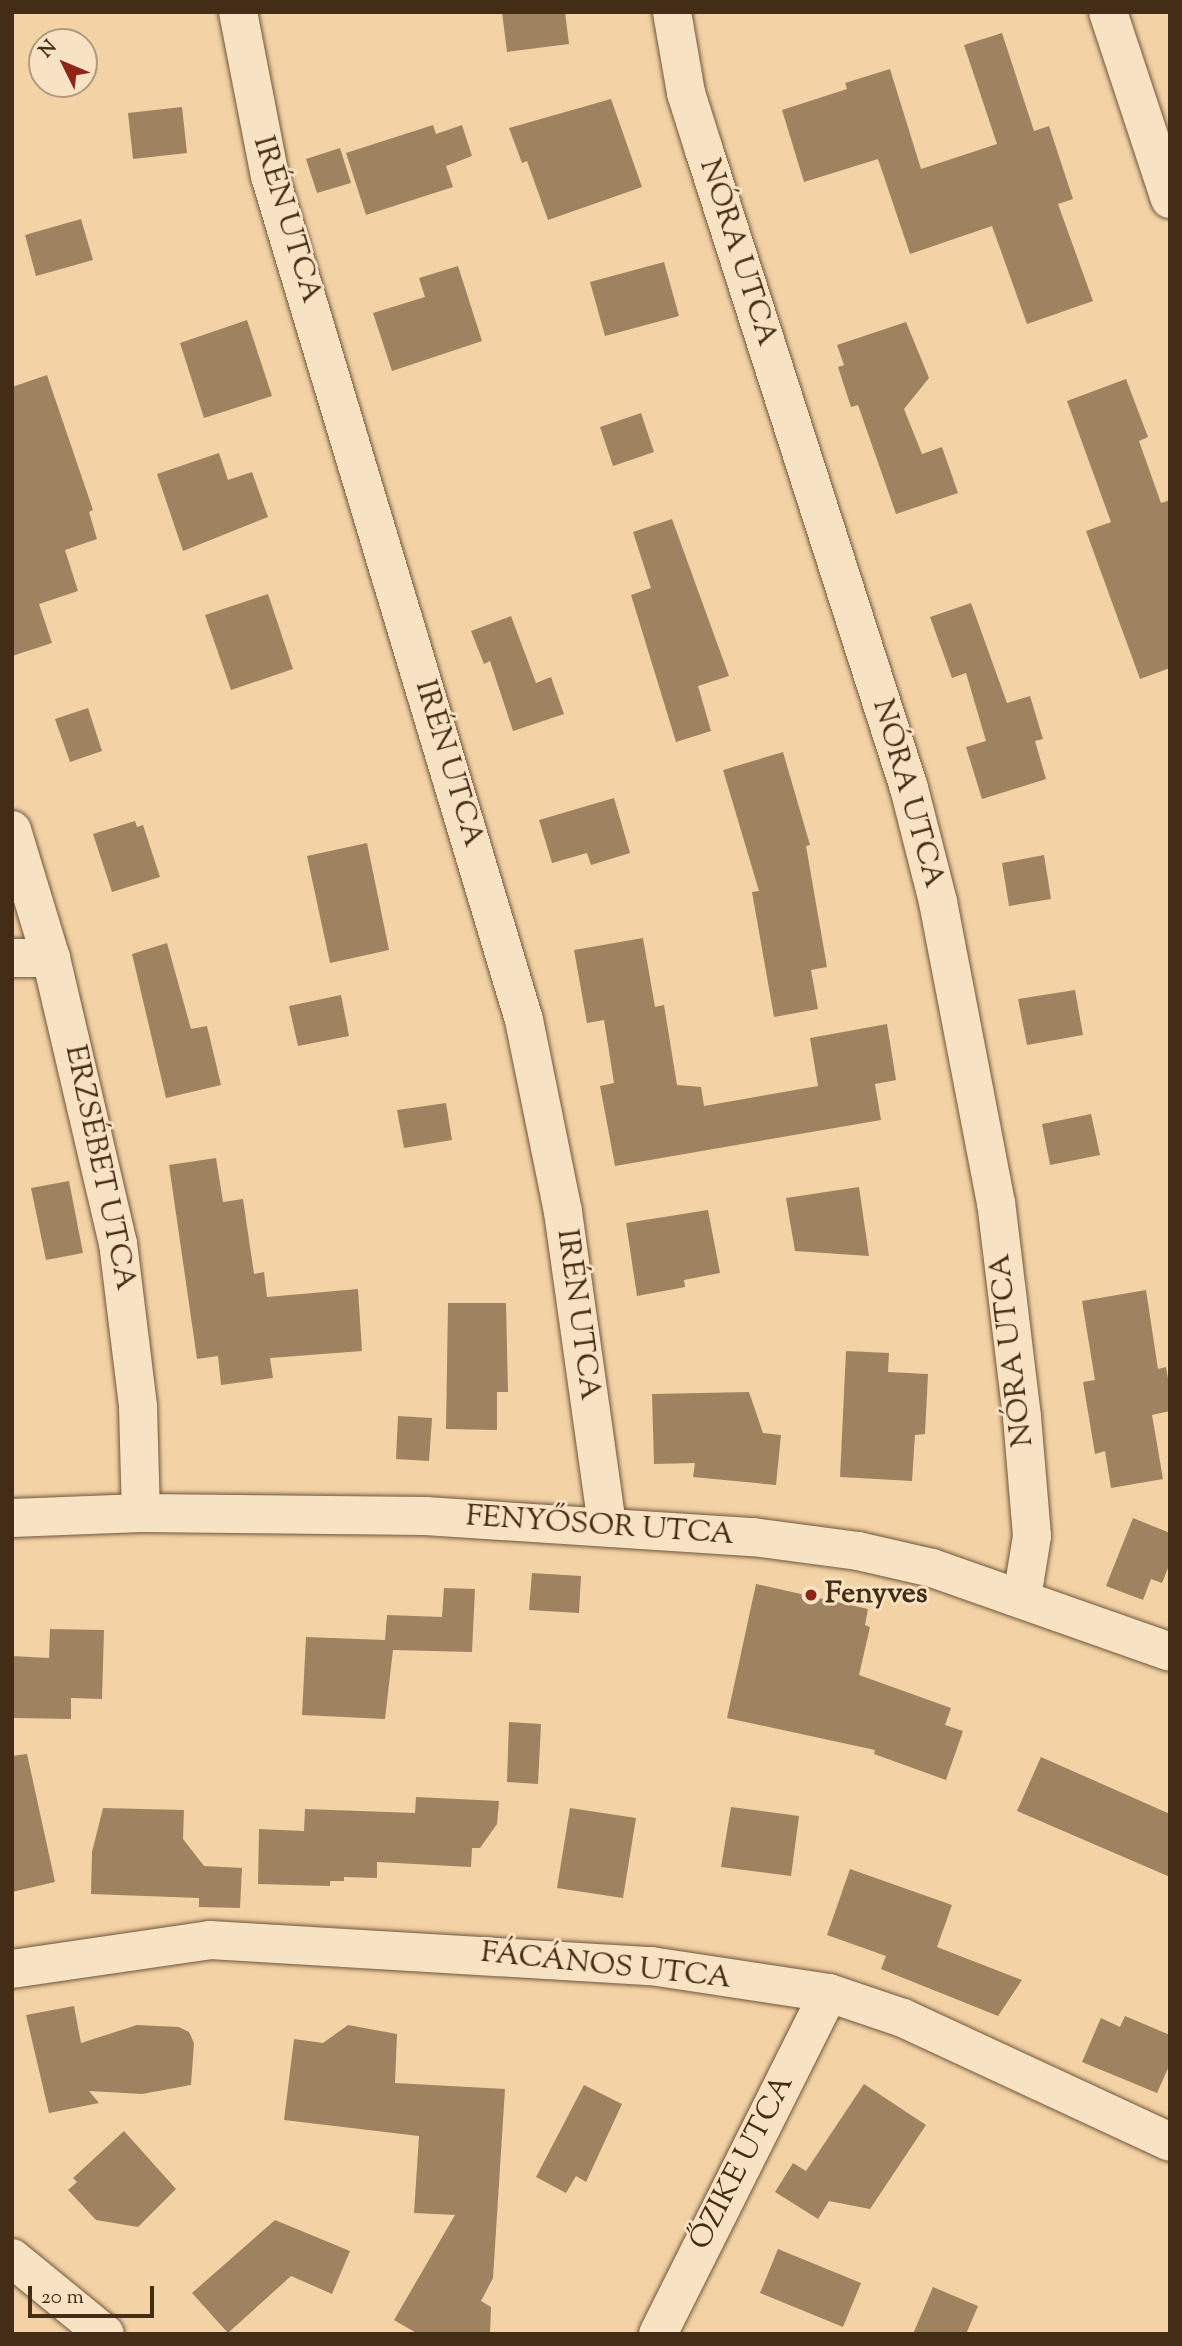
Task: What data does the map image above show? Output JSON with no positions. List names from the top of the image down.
{
  "streets": {
    "street": [
      "IRÉN UTCA",
      "NÓRA UTCA",
      "ERZSÉBET UTCA",
      "FENYŐSOR UTCA",
      "FÁCÁNOS UTCA",
      "ŐZIKE UTCA"
    ]
  },
  "crossings": [
    ["IRÉN UTCA", "FENYŐSOR UTCA"],
    ["NÓRA UTCA", "FENYŐSOR UTCA"],
    ["ERZSÉBET UTCA", "FENYŐSOR UTCA"],
    ["FÁCÁNOS UTCA", "ŐZIKE UTCA"]
  ],
  "places": ["Fenyves"],
  "scale_bar": "20 m",
  "north": "top left"
}
